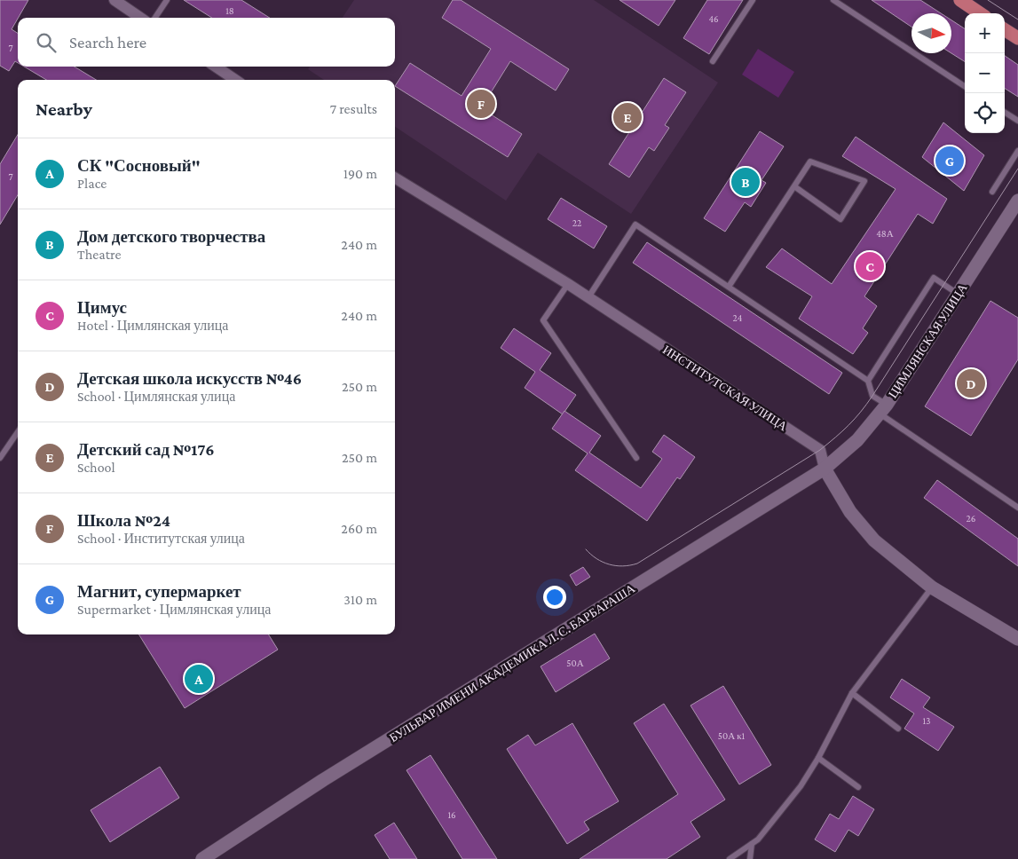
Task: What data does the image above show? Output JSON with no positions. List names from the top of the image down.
{
  "streets": {
    "street": ["ЦИМЛЯНСКАЯ УЛИЦА", "ИНСТИТУТСКАЯ УЛИЦА", "БУЛЬВАР ИМЕНИ АКАДЕМИКА Л. С. БАРБАРАША"]
  },
  "crossings": [
    ["ЦИМЛЯНСКАЯ УЛИЦА", "ИНСТИТУТСКАЯ УЛИЦА"],
    ["ЦИМЛЯНСКАЯ УЛИЦА", "БУЛЬВАР ИМЕНИ АКАДЕМИКА Л. С. БАРБАРАША"],
    ["ИНСТИТУТСКАЯ УЛИЦА", "БУЛЬВАР ИМЕНИ АКАДЕМИКА Л. С. БАРБАРАША"]
  ],
  "house_numbers": [
    "18",
    "46",
    "7",
    "7",
    "22",
    "48А",
    "24",
    "26",
    "50А",
    "13",
    "50А к1",
    "16"
  ],
  "north": "right",
  "page": {
    "map_buttons": ["+", "−"],
    "search": "Search here",
    "heading": ["Nearby", "7 results"],
    "pins": [
      "F",
      "E",
      "G",
      "B",
      "C",
      "D",
      "A"
    ],
    "list": [
      {
        "mark": "A",
        "name": "СК \"Сосновый\"",
        "note": "Place",
        "value": "190 m"
      },
      {
        "mark": "B",
        "name": "Дом детского творчества",
        "note": "Theatre",
        "value": "240 m"
      },
      {
        "mark": "C",
        "name": "Цимус",
        "note": "Hotel · Цимлянская улица",
        "value": "240 m"
      },
      {
        "mark": "D",
        "name": "Детская школа искусств №46",
        "note": "School · Цимлянская улица",
        "value": "250 m"
      },
      {
        "mark": "E",
        "name": "Детский сад №176",
        "note": "School",
        "value": "250 m"
      },
      {
        "mark": "F",
        "name": "Школа №24",
        "note": "School · Институтская улица",
        "value": "260 m"
      },
      {
        "mark": "G",
        "name": "Магнит, супермаркет",
        "note": "Supermarket · Цимлянская улица",
        "value": "310 m"
      }
    ]
  }
}
